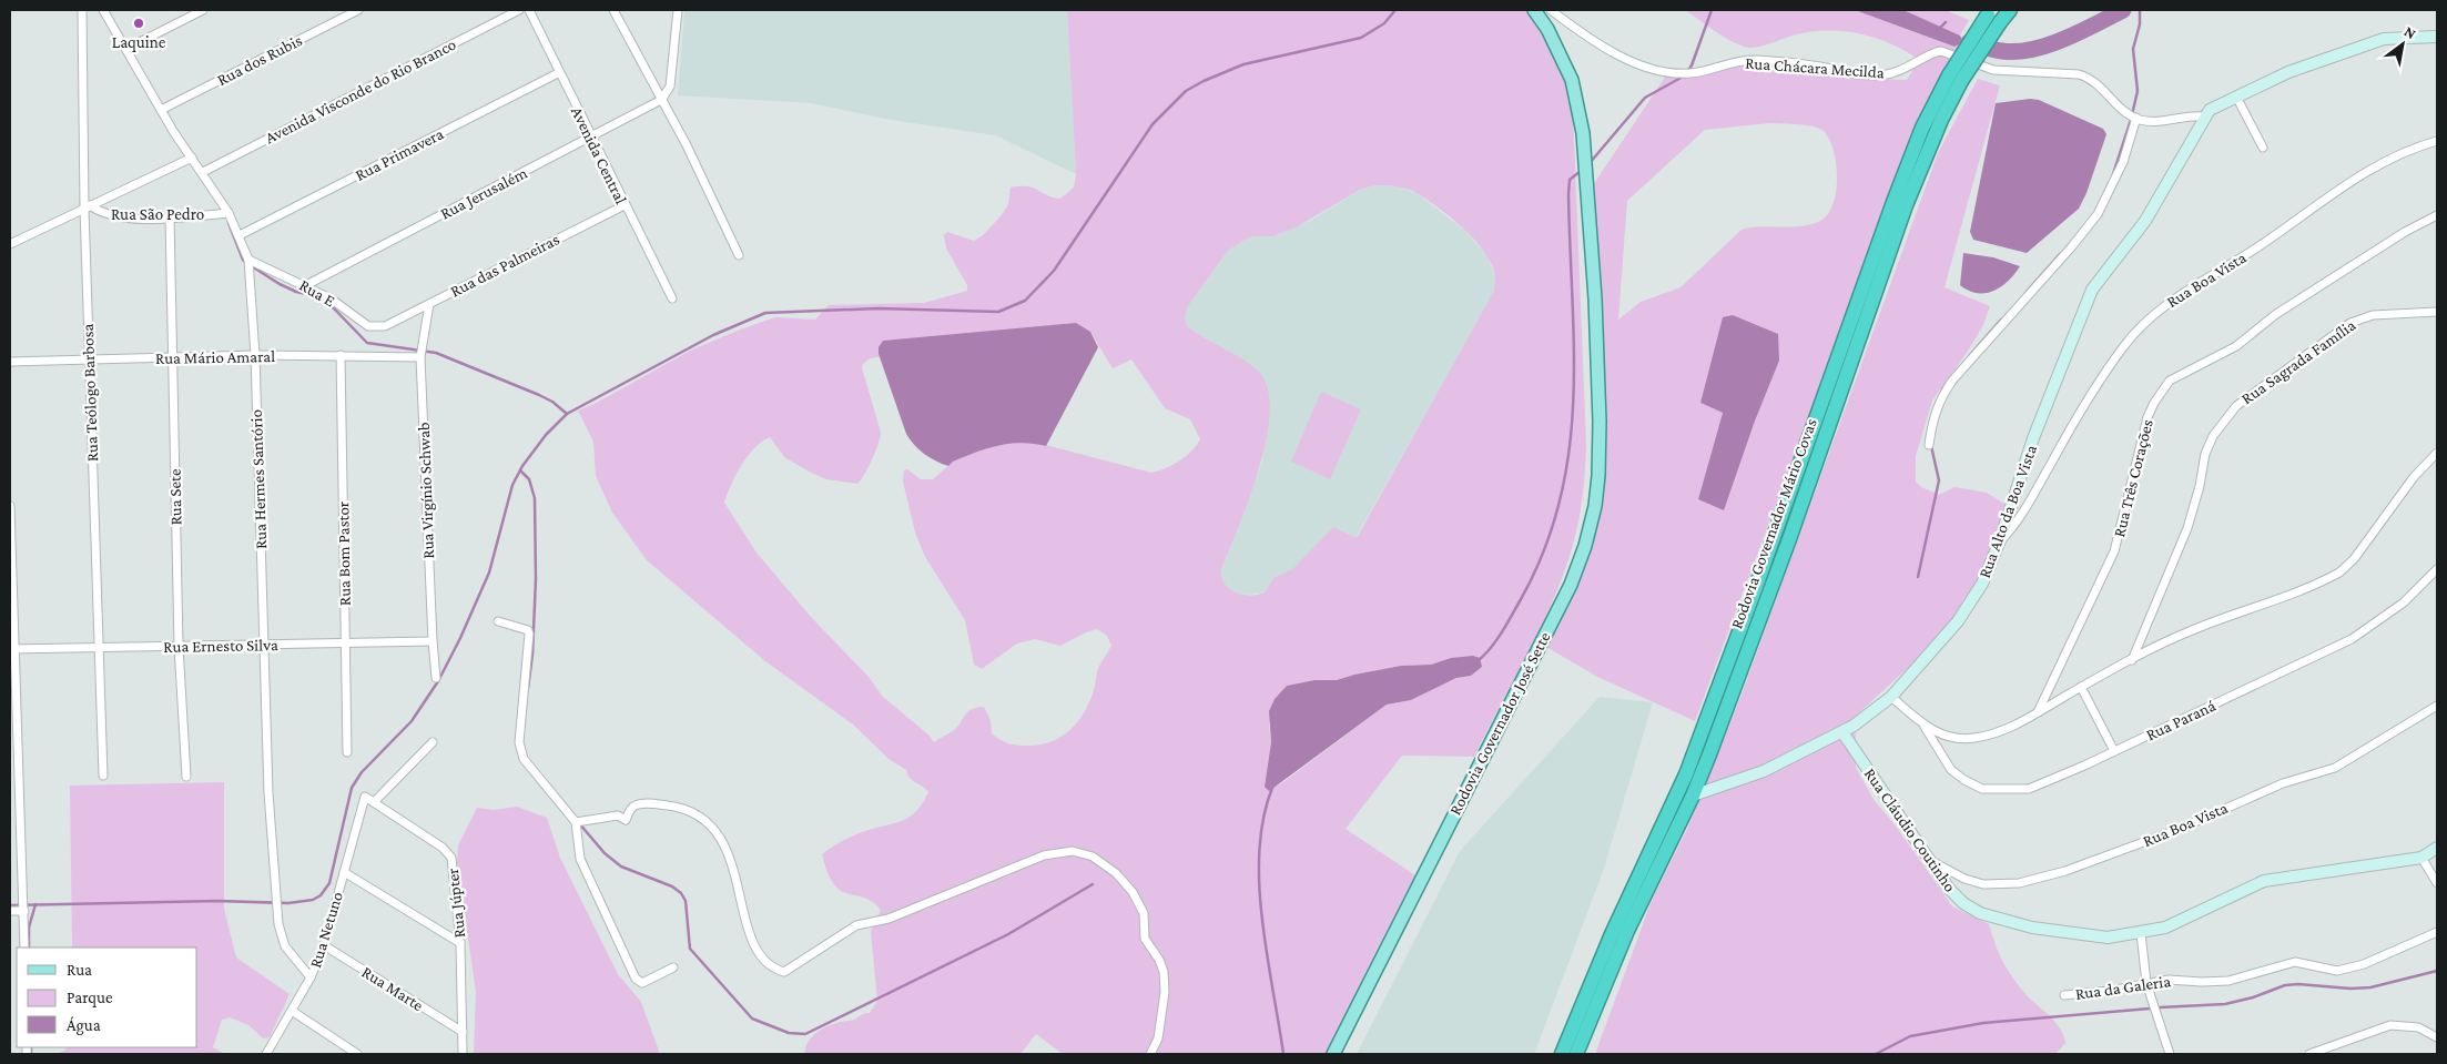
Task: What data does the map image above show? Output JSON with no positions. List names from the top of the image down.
{
  "streets": {
    "highway": ["Rodovia Governador Mário Covas"],
    "main road": ["Rodovia Governador José Sette"],
    "street": [
      "Rua dos Rubis",
      "Rua Chácara Mecilda",
      "Avenida Visconde do Rio Branco",
      "Rua Primavera",
      "Avenida Central",
      "Rua Jerusalém",
      "Rua São Pedro",
      "Rua das Palmeiras",
      "Rua Boa Vista",
      "Rua E",
      "Rua Mário Amaral",
      "Rua Sagrada Família",
      "Rua Teólogo Barbosa",
      "Rua Três Corações",
      "Rua Hermes Santório",
      "Rua Virgínio Schwab",
      "Rua Sete",
      "Rua Alto da Boa Vista",
      "Rua Bom Pastor",
      "Rua Ernesto Silva",
      "Rua Paraná",
      "Rua Cláudio Coutinho",
      "Rua Júpter",
      "Rua Netuno",
      "Rua da Galeria",
      "Rua Marte"
    ]
  },
  "crossings": [
    ["Rua dos Rubis", "Rua Hermes Santório"],
    ["Avenida Visconde do Rio Branco", "Rua Hermes Santório"],
    ["Rua Primavera", "Avenida Central"],
    ["Rua Primavera", "Rua Hermes Santório"],
    ["Avenida Central", "Rua Jerusalém"],
    ["Avenida Central", "Rua das Palmeiras"],
    ["Rua Jerusalém", "Rua E"],
    ["Rua São Pedro", "Rua Teólogo Barbosa"],
    ["Rua São Pedro", "Rua Hermes Santório"],
    ["Rua São Pedro", "Rua Sete"],
    ["Rua das Palmeiras", "Rua E"],
    ["Rua das Palmeiras", "Rua Virgínio Schwab"],
    ["Rua Boa Vista", "Rua Alto da Boa Vista"],
    ["Rua Boa Vista", "Rua Cláudio Coutinho"],
    ["Rua E", "Rua Hermes Santório"],
    ["Rua Mário Amaral", "Rua Teólogo Barbosa"],
    ["Rua Mário Amaral", "Rua Hermes Santório"],
    ["Rua Mário Amaral", "Rua Virgínio Schwab"],
    ["Rua Mário Amaral", "Rua Sete"],
    ["Rua Mário Amaral", "Rua Bom Pastor"],
    ["Rua Teólogo Barbosa", "Rua Ernesto Silva"],
    ["Rua Hermes Santório", "Rua Ernesto Silva"],
    ["Rua Hermes Santório", "Rua Netuno"],
    ["Rua Virgínio Schwab", "Rua Ernesto Silva"],
    ["Rua Sete", "Rua Ernesto Silva"],
    ["Rua Alto da Boa Vista", "Rodovia Governador Mário Covas"],
    ["Rua Alto da Boa Vista", "Rua Cláudio Coutinho"],
    ["Rua Bom Pastor", "Rua Ernesto Silva"],
    ["Rua Júpter", "Rua Netuno"],
    ["Rua Júpter", "Rua Marte"],
    ["Rua Netuno", "Rua Marte"]
  ],
  "places": ["Laquine"],
  "legend": ["Rua", "Parque", "Água"],
  "north": "top right"
}
